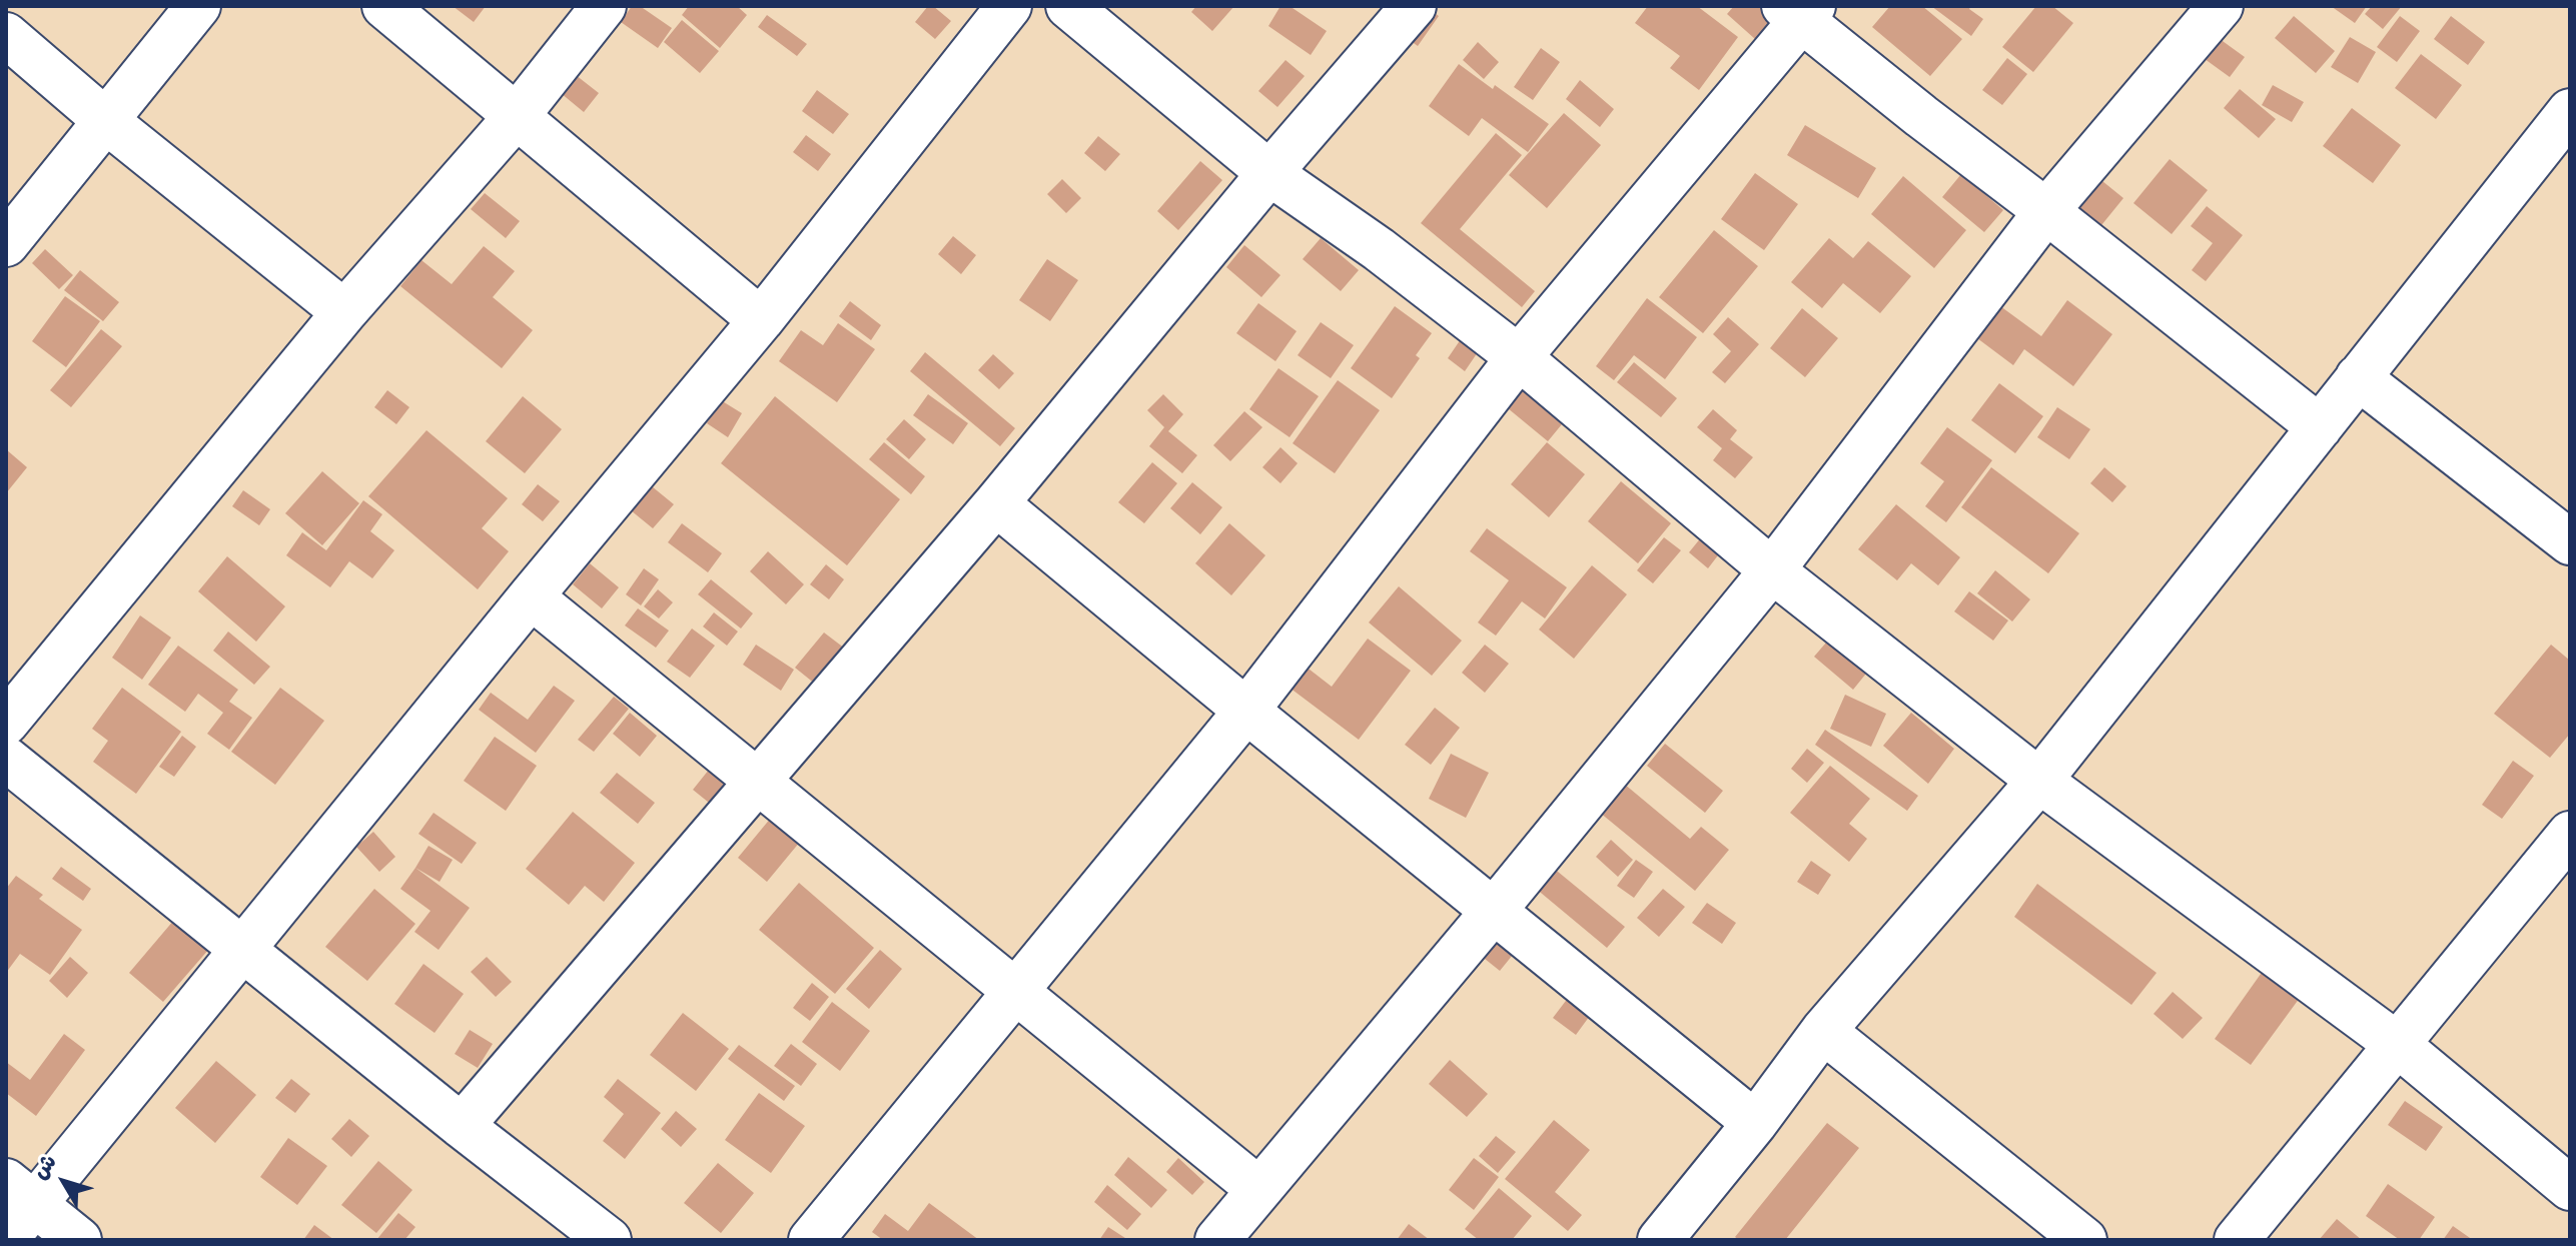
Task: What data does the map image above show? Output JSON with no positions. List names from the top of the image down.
{
  "north": "top left"
}
